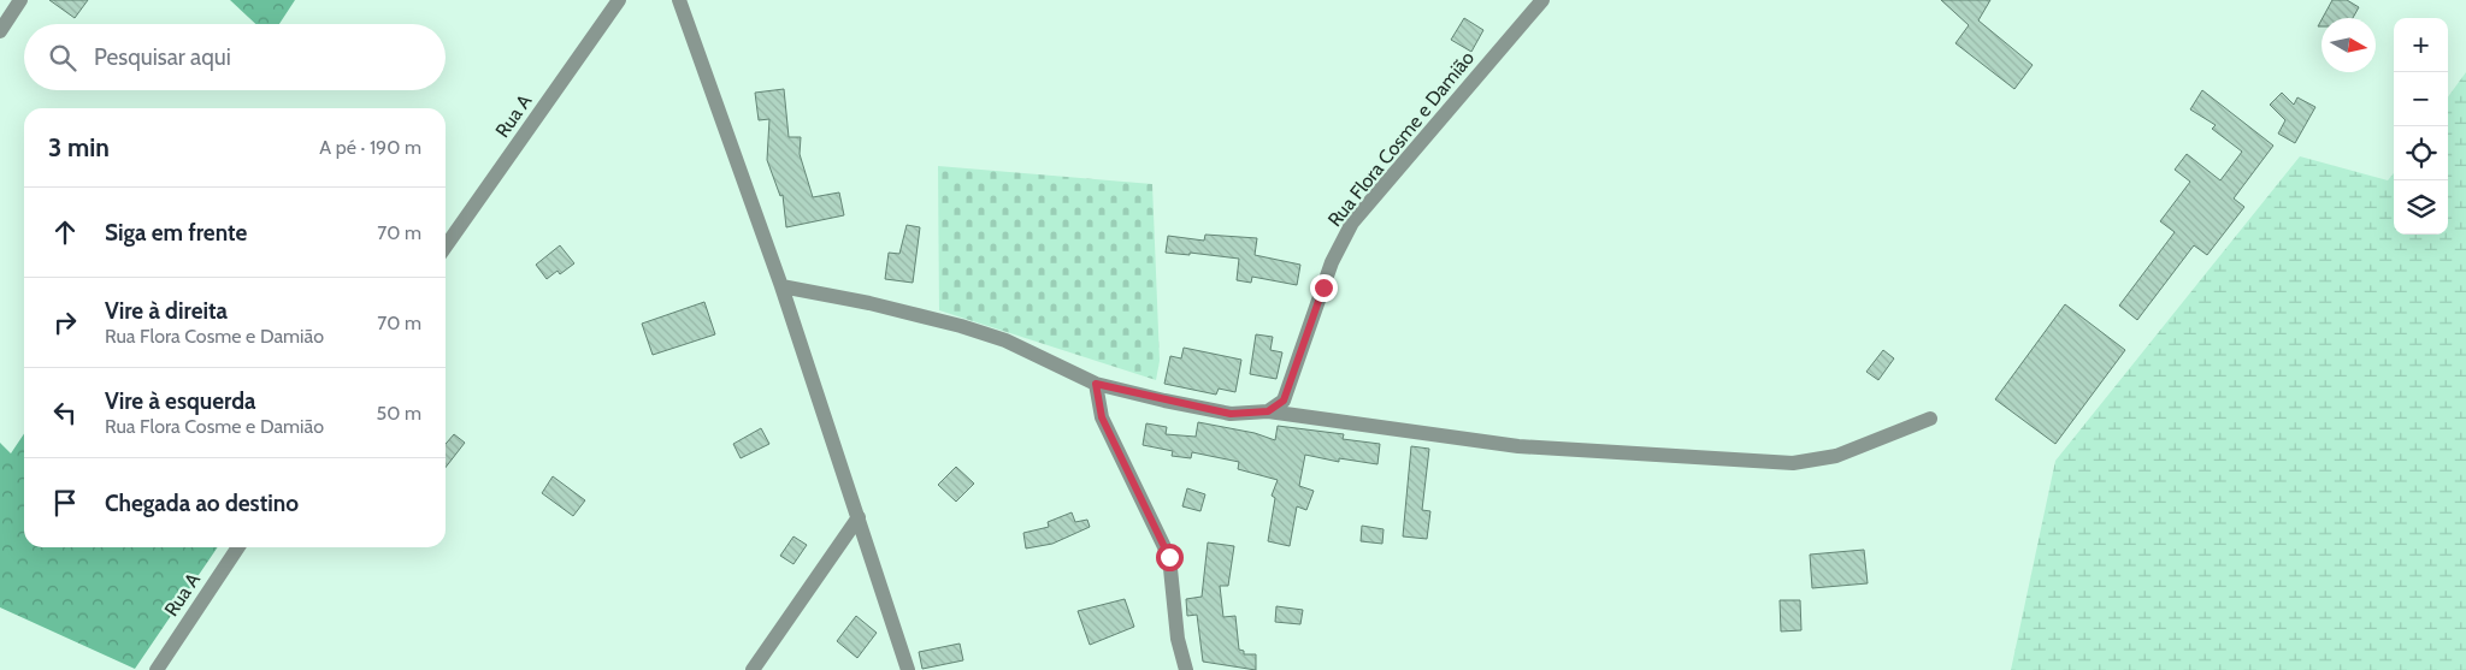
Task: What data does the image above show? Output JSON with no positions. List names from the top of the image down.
{
  "streets": {
    "street": ["Rua A", "Rua Flora Cosme e Damião"]
  },
  "north": "right",
  "page": {
    "map_buttons": ["+", "−"],
    "search": "Pesquisar aqui",
    "heading": ["3 min", "A pé · 190 m"],
    "list": [
      ["Siga em frente", "70 m"],
      ["Vire à direita", "Rua Flora Cosme e Damião", "70 m"],
      ["Vire à esquerda", "Rua Flora Cosme e Damião", "50 m"],
      "Chegada ao destino"
    ]
  }
}
